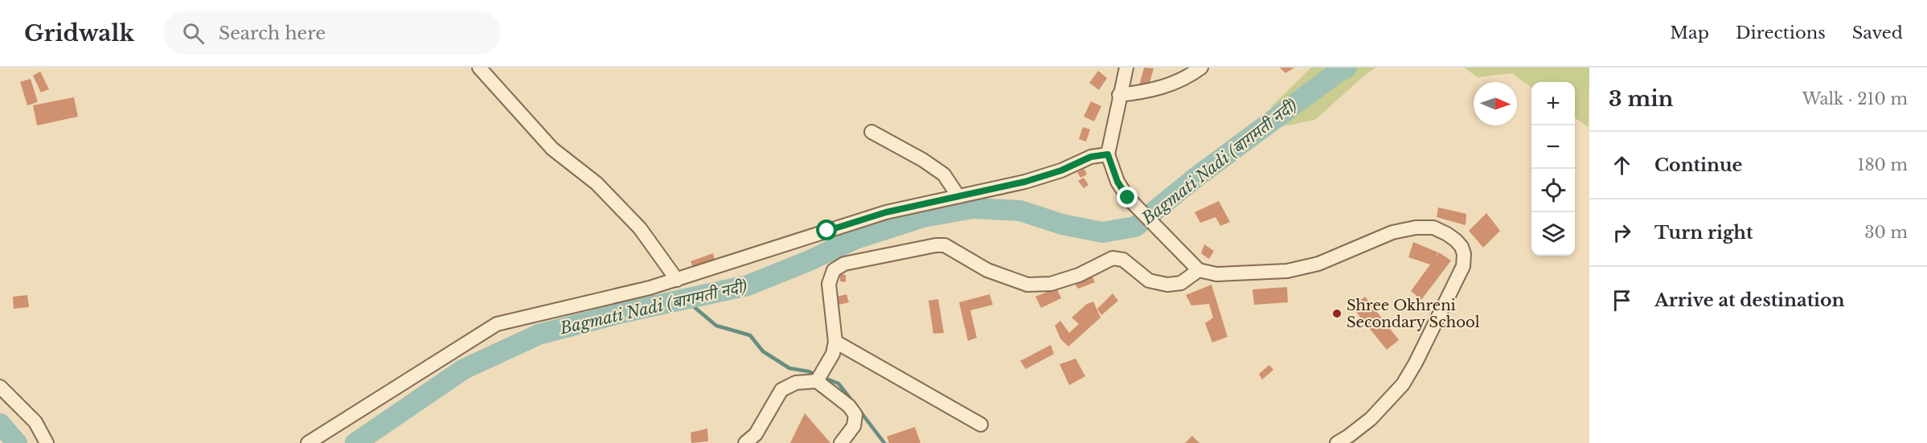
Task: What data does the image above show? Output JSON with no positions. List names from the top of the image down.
{
  "water": ["Bagmati Nadi (बागमती नदी)"],
  "places": ["Shree Okhreni Secondary School"],
  "north": "right",
  "page": {
    "header": "Gridwalk",
    "search": "Search here",
    "nav": ["Map", "Directions", "Saved"],
    "heading": ["3 min", "Walk · 210 m"],
    "map_buttons": ["+", "−"],
    "list": [
      ["Continue", "180 m"],
      ["Turn right", "30 m"],
      "Arrive at destination"
    ]
  }
}
